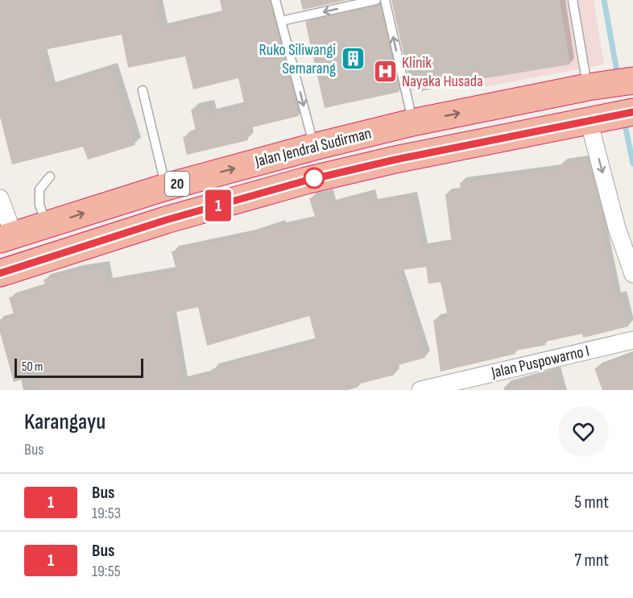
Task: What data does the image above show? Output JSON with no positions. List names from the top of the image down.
{
  "streets": {
    "highway": ["Jalan Jendral Sudirman", "20"],
    "street": ["Jalan Puspowarno I"]
  },
  "places": {
    "building": ["Ruko Siliwangi Semarang"],
    "hospital": ["Klinik Nayaka Husada"]
  },
  "lines": ["bus line 1"],
  "scale_bar": "50 m",
  "page": {
    "on_map": "1",
    "scale": "50 m",
    "heading": ["Karangayu", "Bus"],
    "list": [
      {
        "mark": "1",
        "name": "Bus",
        "note": "19:53",
        "value": "5 mnt"
      },
      {
        "mark": "1",
        "name": "Bus",
        "note": "19:55",
        "value": "7 mnt"
      }
    ]
  }
}
